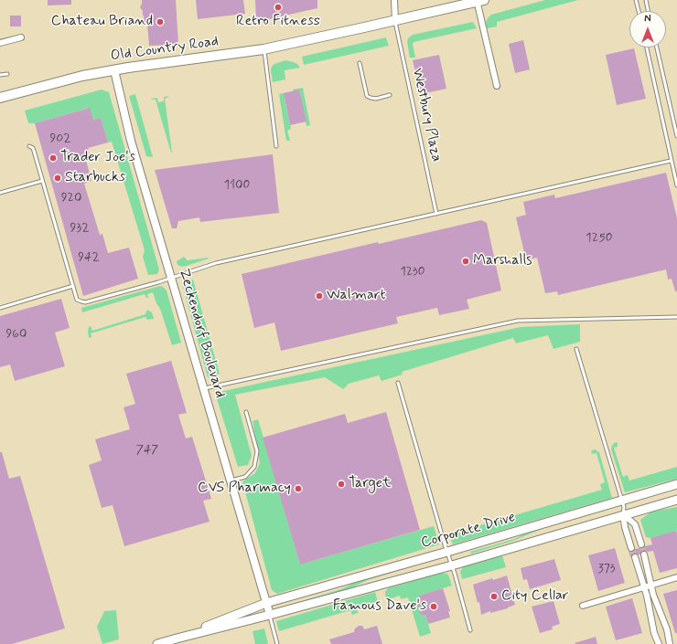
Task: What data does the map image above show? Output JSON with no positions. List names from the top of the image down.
{
  "streets": {
    "main road": ["Old Country Road", "Corporate Drive"],
    "street": ["Zeckendorf Boulevard"],
    "lane": ["Westbury Plaza"]
  },
  "crossings": [
    ["Old Country Road", "Westbury Plaza"],
    ["Old Country Road", "Zeckendorf Boulevard"],
    ["Zeckendorf Boulevard", "Corporate Drive"]
  ],
  "places": [
    "Retro Fitness",
    "Chateau Briand",
    "Trader Joe's",
    "Starbucks",
    "Marshalls",
    "Walmart",
    "Target",
    "CVS Pharmacy",
    "City Cellar",
    "Famous Dave's"
  ],
  "house_numbers": [
    "902",
    "1100",
    "920",
    "932",
    "1250",
    "942",
    "1230",
    "960",
    "747",
    "373"
  ],
  "north": "top"
}
